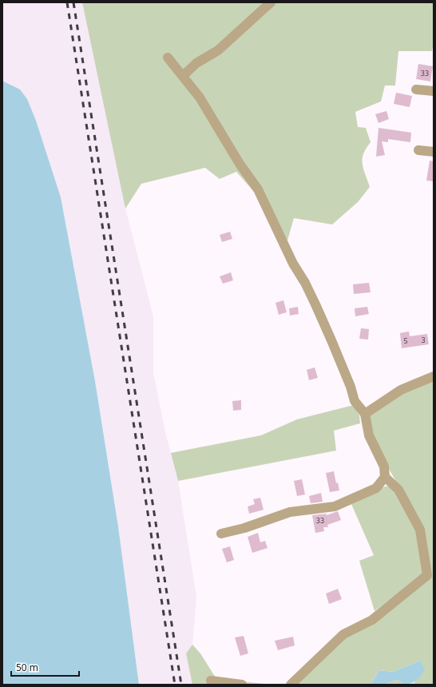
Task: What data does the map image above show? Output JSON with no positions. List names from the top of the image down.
{
  "house_numbers": [
    "33",
    "3",
    "5",
    "33"
  ],
  "scale_bar": "50 m"
}
